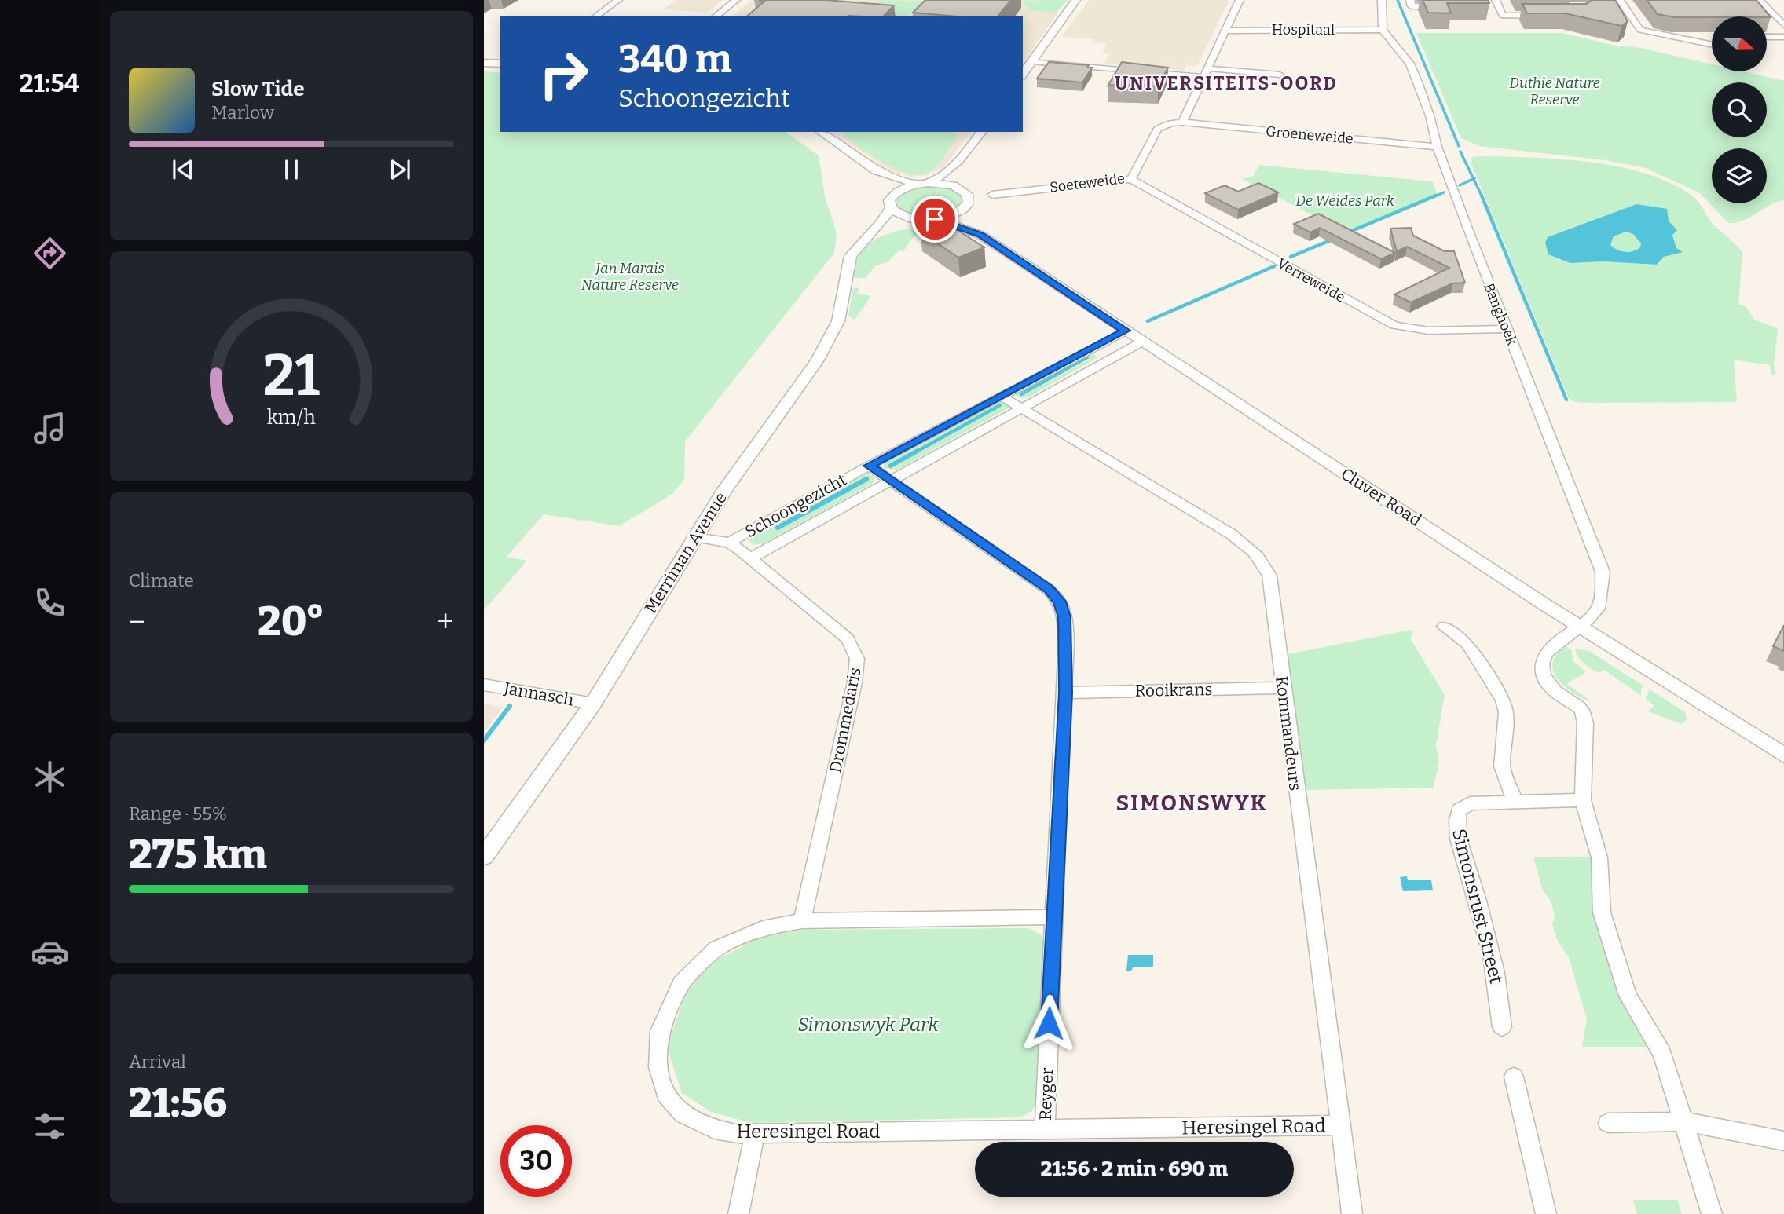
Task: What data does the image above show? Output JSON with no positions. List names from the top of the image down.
{
  "streets": {
    "street": [
      "Hospitaal",
      "Groeneweide",
      "Soeteweide",
      "Verreweide",
      "Banghoek",
      "Cluver Road",
      "Schoongezicht",
      "Merriman Avenue",
      "Rooikrans",
      "Jannasch",
      "Drommedaris",
      "Kommandeurs",
      "Simonsrust Street",
      "Reyger",
      "Heresingel Road"
    ]
  },
  "crossings": [
    ["Hospitaal", "Banghoek"],
    ["Groeneweide", "Soeteweide"],
    ["Groeneweide", "Banghoek"],
    ["Soeteweide", "Verreweide"],
    ["Verreweide", "Banghoek"],
    ["Banghoek", "Cluver Road"],
    ["Cluver Road", "Schoongezicht"],
    ["Schoongezicht", "Drommedaris"],
    ["Schoongezicht", "Kommandeurs"],
    ["Schoongezicht", "Reyger"],
    ["Merriman Avenue", "Jannasch"],
    ["Merriman Avenue", "Drommedaris"],
    ["Rooikrans", "Kommandeurs"],
    ["Rooikrans", "Reyger"],
    ["Drommedaris", "Heresingel Road"],
    ["Kommandeurs", "Heresingel Road"],
    ["Reyger", "Heresingel Road"]
  ],
  "districts": ["UNIVERSITEITS-OORD", "SIMONSWYK"],
  "parks": [
    "Duthie Nature Reserve",
    "De Weides Park",
    "Jan Marais Nature Reserve",
    "Simonswyk Park"
  ],
  "north": "right",
  "page": {
    "tabs": "21:54",
    "turn": ["340 m", "Schoongezicht"],
    "song": ["Slow Tide", "Marlow"],
    "tile": [
      "Climate",
      ["Range · 55%", "275 km"],
      ["Arrival", "21:56"]
    ],
    "heat": ["−", "20°", "+"],
    "limit": "30",
    "trip": "21:56 · 2 min · 690 m",
    "gauge": ["21", "km/h"]
  }
}
